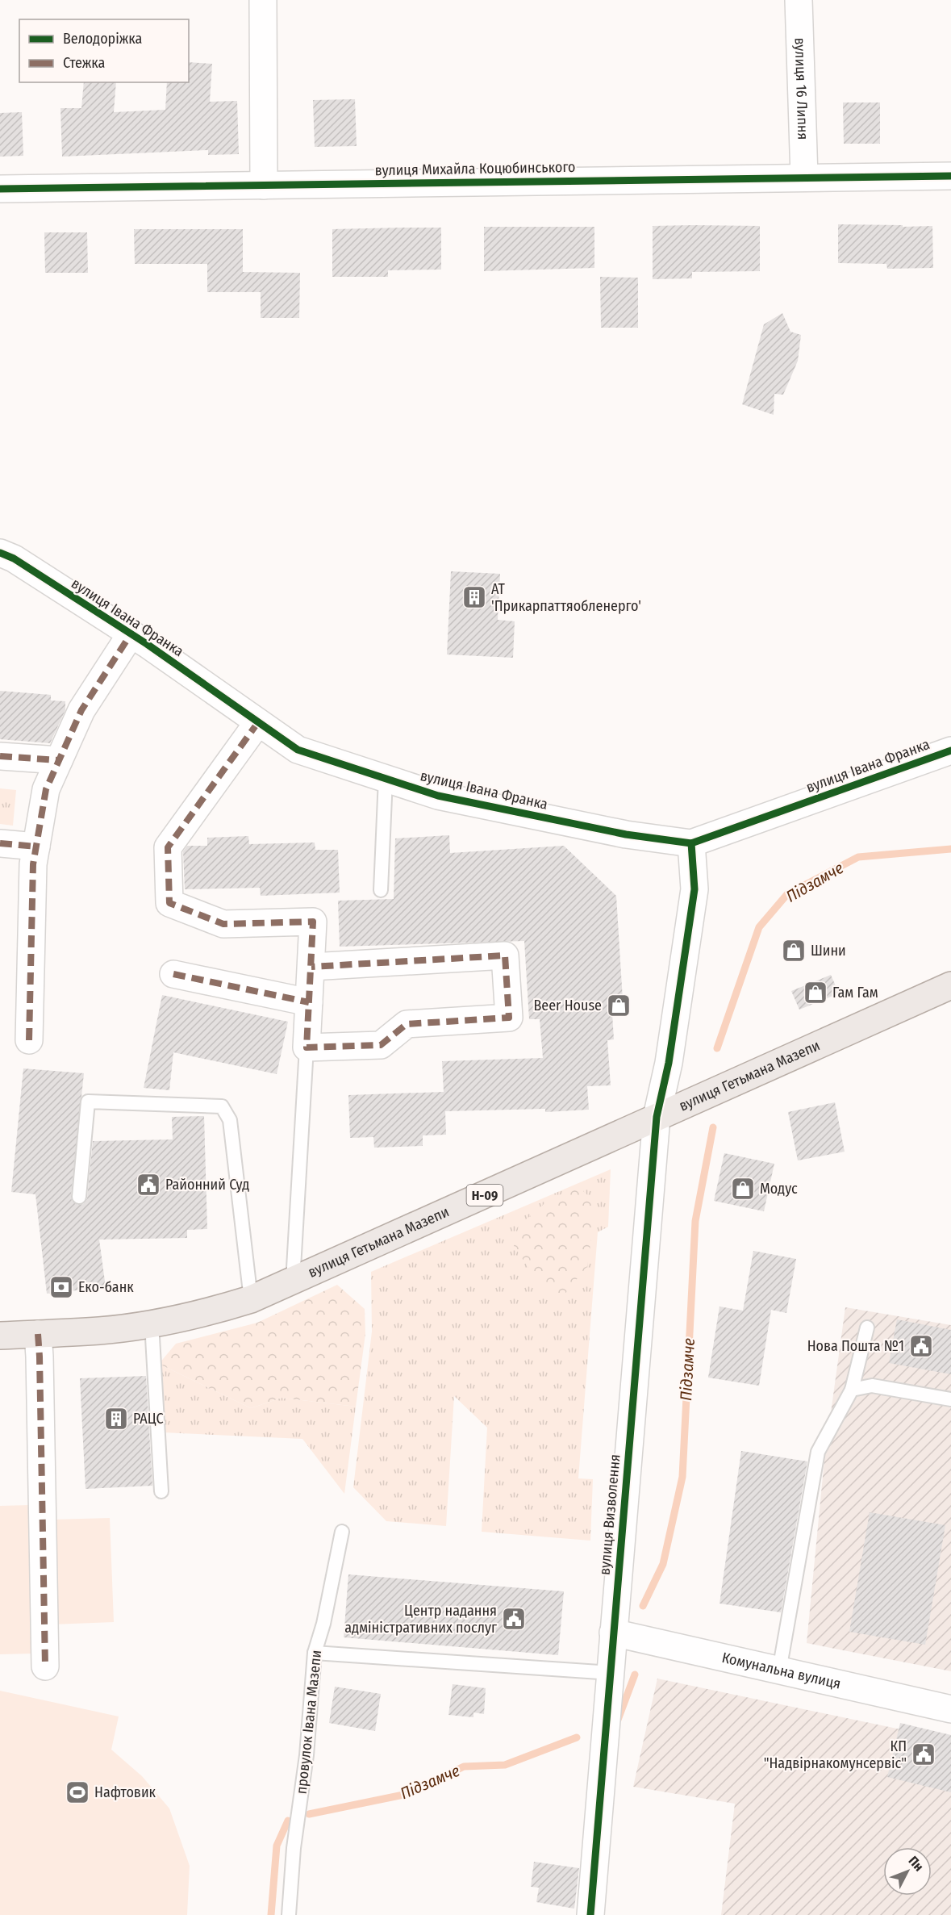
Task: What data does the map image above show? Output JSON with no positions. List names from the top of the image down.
{
  "streets": {
    "main road": ["вулиця Гетьмана Мазепи", "Н-09"],
    "street": [
      "вулиця 16 Липня",
      "вулиця Михайла Коцюбинського",
      "вулиця Івана Франка",
      "вулиця Визволення",
      "Комунальна вулиця"
    ],
    "lane": ["провулок Івана Мазепи"]
  },
  "crossings": [
    ["вулиця 16 Липня", "вулиця Михайла Коцюбинського"],
    ["вулиця Івана Франка", "вулиця Визволення"],
    ["вулиця Гетьмана Мазепи", "вулиця Визволення"],
    ["вулиця Визволення", "Комунальна вулиця"]
  ],
  "water": ["Підзамче"],
  "places": {
    "building": ["АТ 'Прикарпаттяобленерго'", "РАЦС"],
    "shop": [
      "Шини",
      "Гам Гам",
      "Beer House",
      "Модус"
    ],
    "public building": [
      "Районний Суд",
      "Нова Пошта №1",
      "Центр надання адміністративних послуг",
      "КП \"Надвірнакомунсервіс\""
    ],
    "bank": ["Еко-банк"],
    "sports": ["Нафтовик"]
  },
  "legend": ["Велодоріжка", "Стежка"],
  "north": "top right"
}
